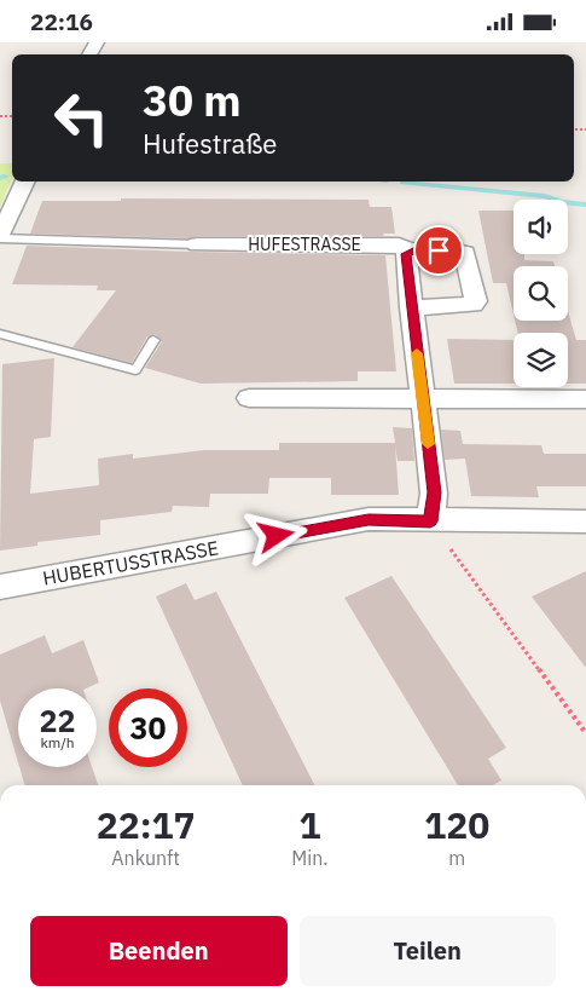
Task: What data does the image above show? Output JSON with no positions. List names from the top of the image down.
{
  "streets": {
    "street": ["HUFESTRASSE", "HUBERTUSSTRASSE"]
  },
  "page": {
    "status": "22:16",
    "turn": ["30 m", "Hufestraße"],
    "speed": "22 km/h",
    "limit": "30",
    "eta": [
      "22:17",
      "Ankunft",
      "1",
      "Min.",
      "120",
      "m"
    ],
    "buttons": ["Beenden", "Teilen"]
  }
}
